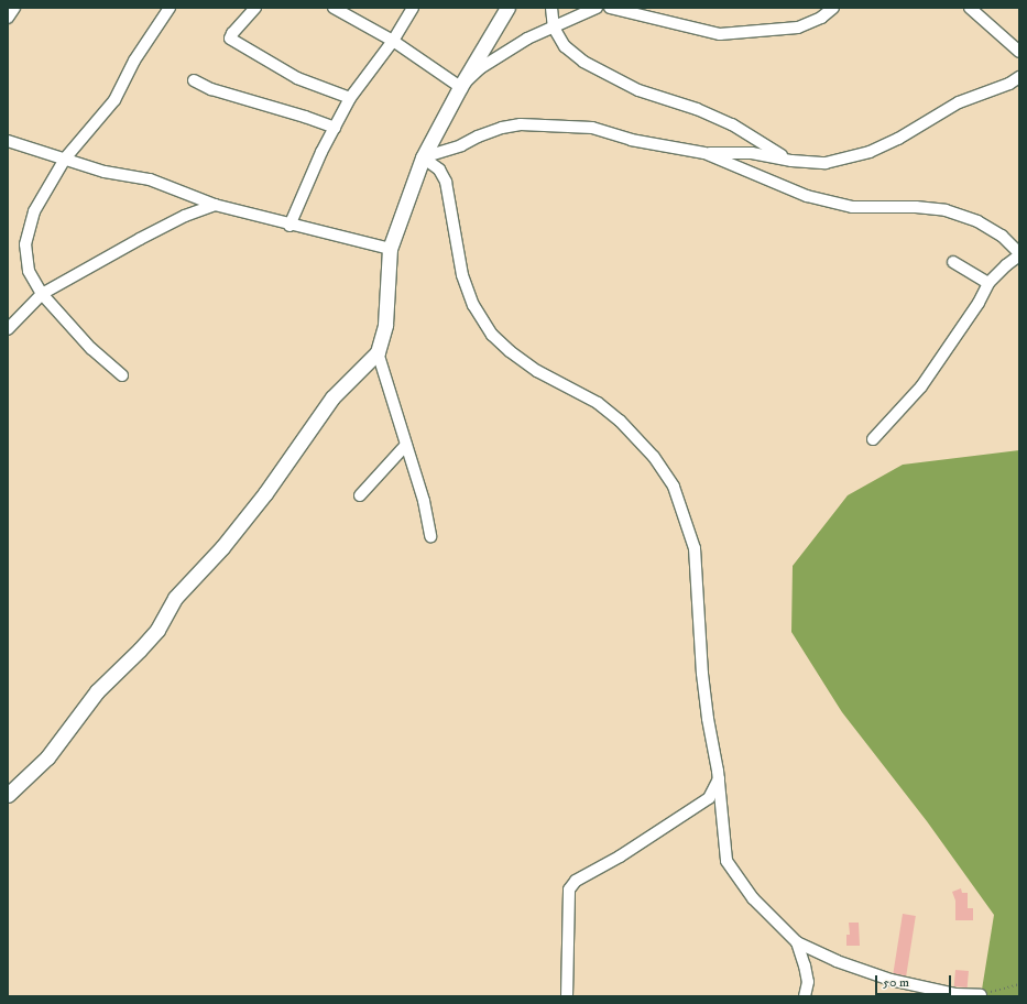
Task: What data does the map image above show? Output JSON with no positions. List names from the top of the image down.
{
  "scale_bar": "50 m"
}
